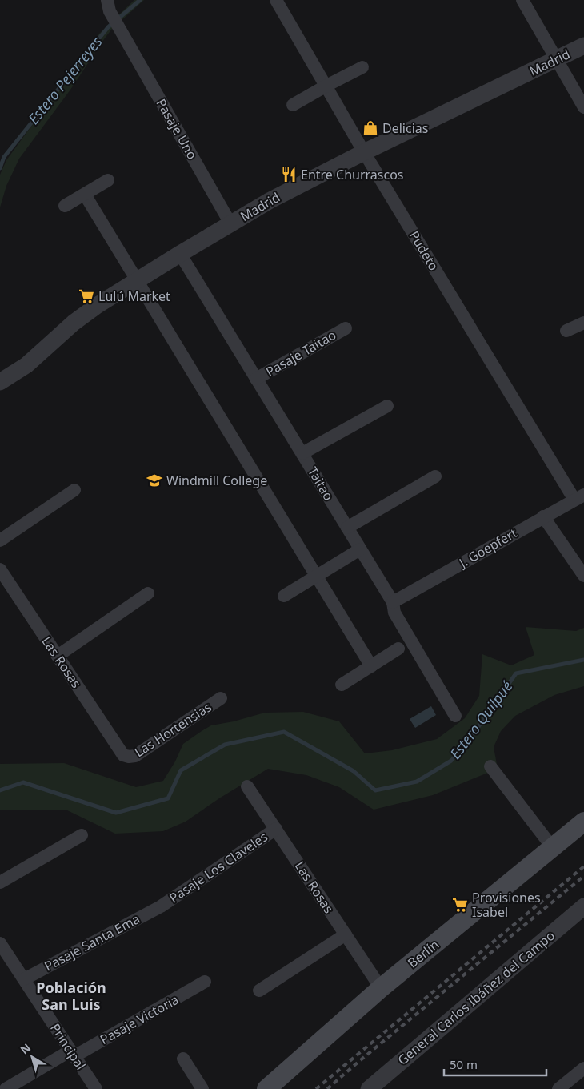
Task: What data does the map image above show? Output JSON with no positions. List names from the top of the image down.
{
  "streets": {
    "main road": ["Berlín"],
    "street": [
      "Madrid",
      "Pasaje Uno",
      "Pudeto",
      "Pasaje Taitao",
      "Taitao",
      "J. Goepfert",
      "Las Rosas",
      "Las Hortensias",
      "Pasaje Los Claveles",
      "Pasaje Santa Ema",
      "General Carlos Ibáñez del Campo",
      "Pasaje Victoria",
      "Principal"
    ]
  },
  "crossings": [
    ["Madrid", "Pasaje Uno"],
    ["Madrid", "Pudeto"],
    ["Madrid", "Taitao"],
    ["Pudeto", "J. Goepfert"],
    ["Pasaje Taitao", "Taitao"],
    ["Taitao", "J. Goepfert"],
    ["Las Rosas", "Las Hortensias"],
    ["Las Rosas", "Pasaje Los Claveles"],
    ["Las Rosas", "Berlín"],
    ["Pasaje Los Claveles", "Pasaje Santa Ema"],
    ["Pasaje Santa Ema", "Principal"],
    ["Pasaje Victoria", "Principal"]
  ],
  "districts": ["Población San Luis"],
  "water": ["Estero Pejerreyes", "Estero Quilpué"],
  "places": {
    "shop": ["Delicias"],
    "restaurant": ["Entre Churrascos"],
    "supermarket": ["Lulú Market", "Provisiones Isabel"],
    "school or university": ["Windmill College"]
  },
  "scale_bar": "50 m",
  "north": "top left"
}
